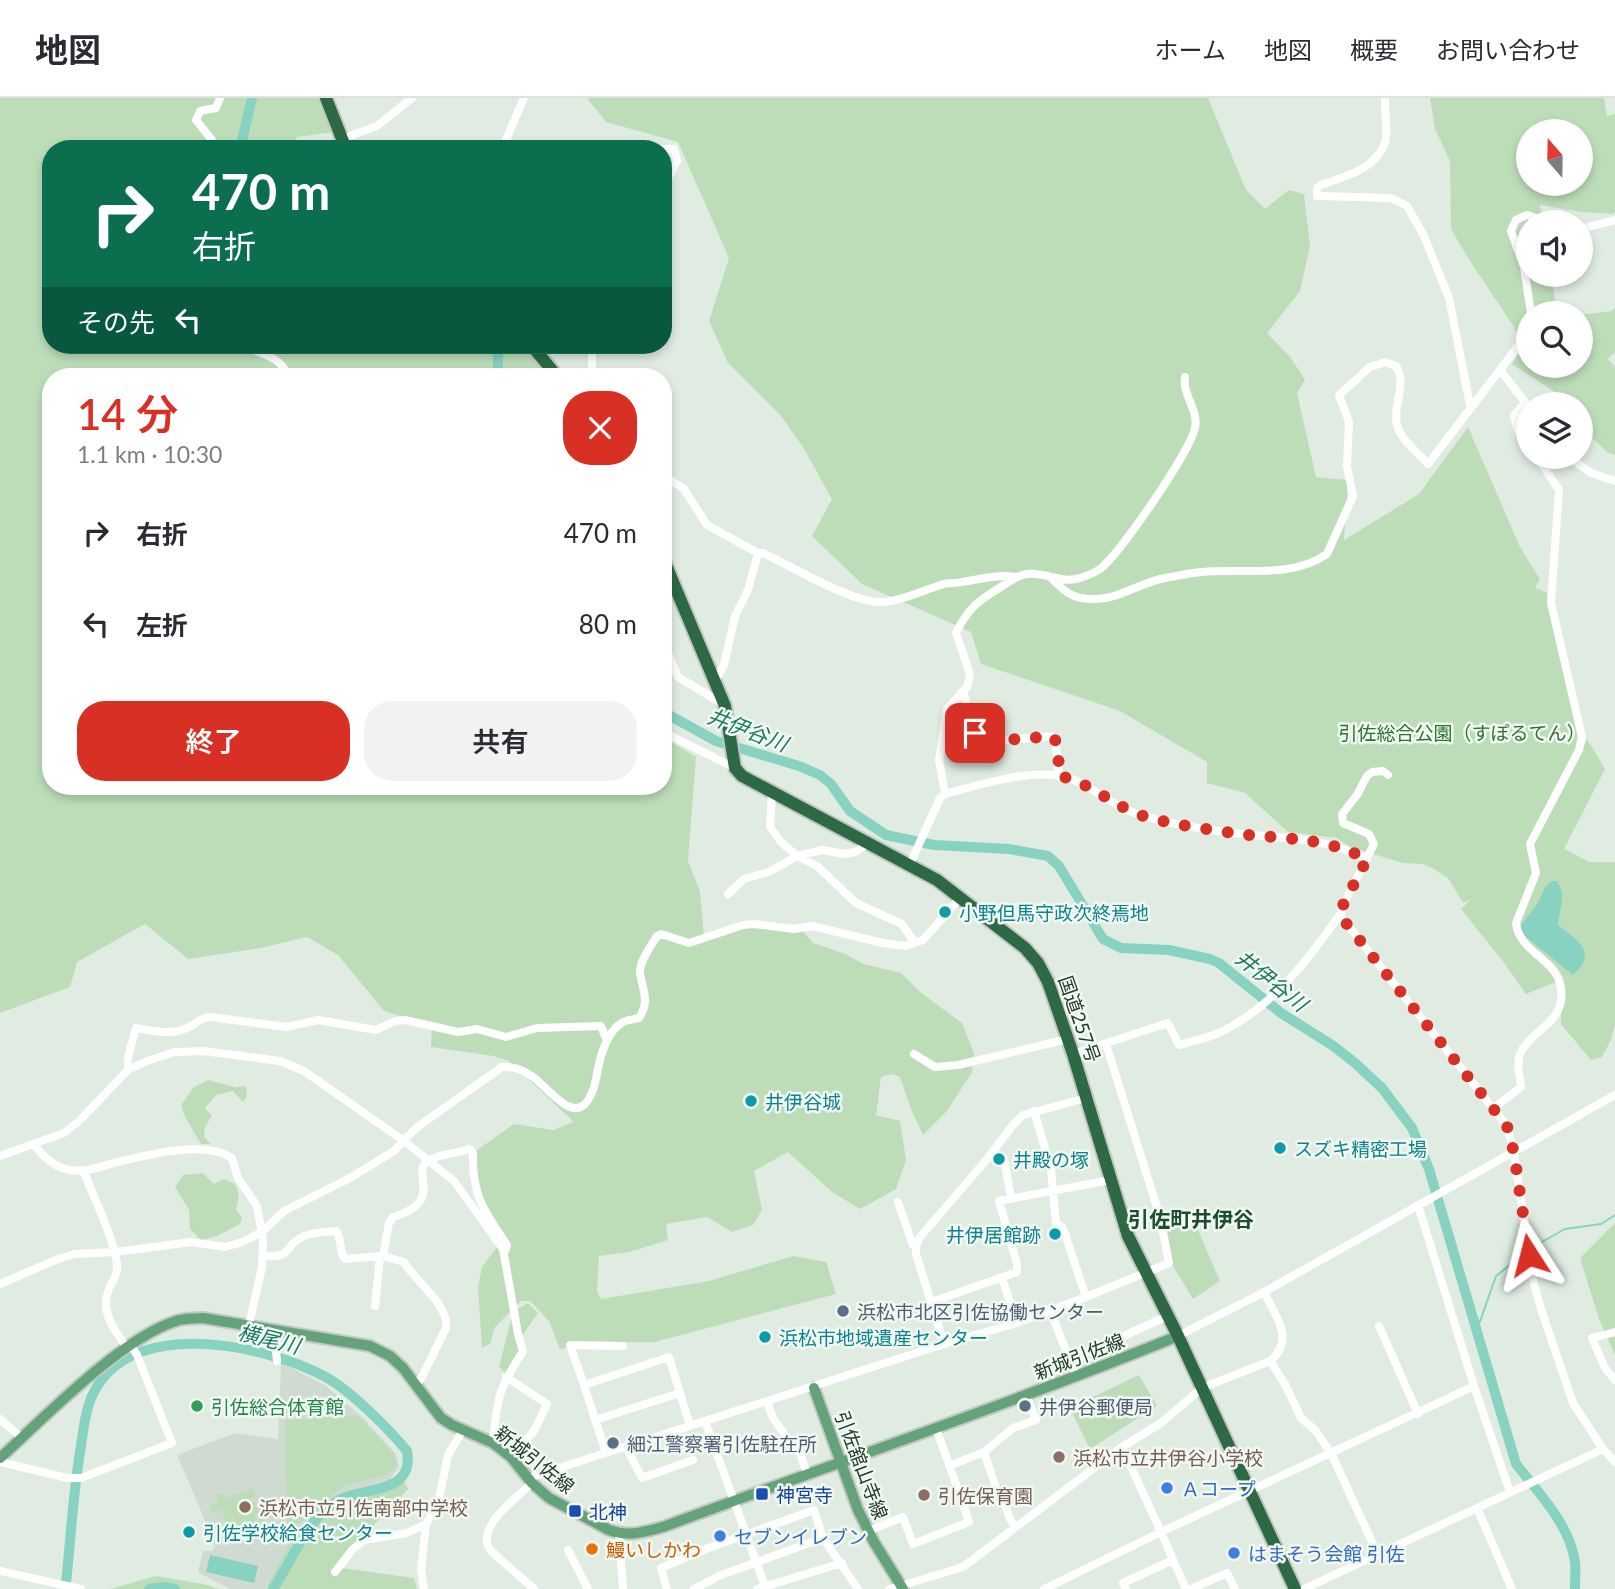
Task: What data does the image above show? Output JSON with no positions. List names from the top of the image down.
{
  "streets": {
    "highway": ["国道257号"],
    "main road": ["新城引佐線", "引佐舘山寺線"]
  },
  "crossings": [
    ["国道257号", "新城引佐線"],
    ["新城引佐線", "引佐舘山寺線"]
  ],
  "districts": ["引佐町井伊谷"],
  "water": ["井伊谷川", "横尾川"],
  "parks": ["引佐総合公園（すぽるてん）"],
  "places": {
    "other": [
      "小野但馬守政次終焉地",
      "井伊谷城",
      "スズキ精密工場",
      "井殿の塚",
      "井伊居館跡",
      "浜松市北区引佐協働センター",
      "浜松市地域遺産センター",
      "引佐総合体育館",
      "井伊谷郵便局",
      "細江警察署引佐駐在所",
      "浜松市立井伊谷小学校",
      "Ａコープ",
      "引佐保育園",
      "浜松市立引佐南部中学校",
      "引佐学校給食センター",
      "セブンイレブン",
      "鰻いしかわ",
      "はまそう会館 引佐"
    ],
    "transit": ["神宮寺", "北神"]
  },
  "north": "top",
  "page": {
    "header": "地図",
    "nav": [
      "ホーム",
      "地図",
      "概要",
      "お問い合わせ"
    ],
    "turn": ["470 m", "右折"],
    "then": "その先",
    "heading": ["14 分", "1.1 km · 10:30"],
    "list": [
      {
        "name": "右折",
        "value": "470 m"
      },
      {
        "name": "左折",
        "value": "80 m"
      }
    ],
    "buttons": ["終了", "共有"]
  }
}
